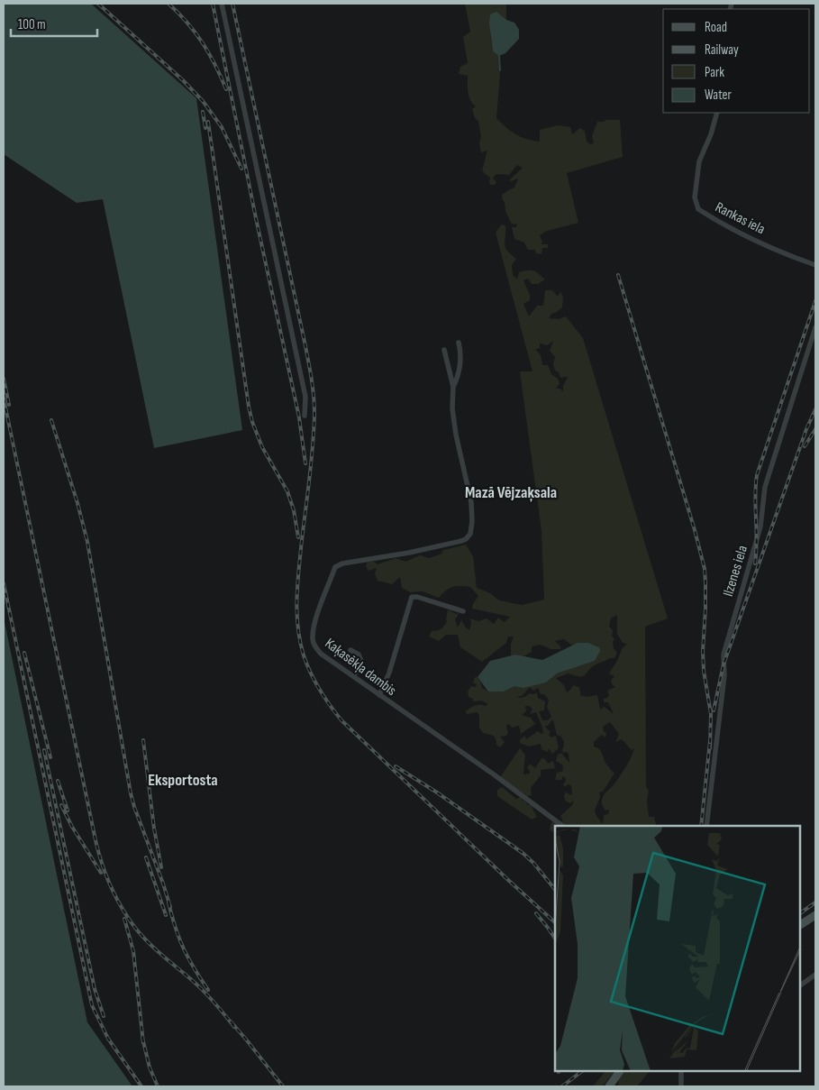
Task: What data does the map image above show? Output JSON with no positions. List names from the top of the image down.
{
  "streets": {
    "street": ["Rankas iela", "Ilzenes iela", "Kaķasēkļa dambis"]
  },
  "districts": ["Mazā Vējzaķsala", "Eksportosta"],
  "legend": [
    "Road",
    "Railway",
    "Park",
    "Water"
  ],
  "scale_bar": "100 m"
}
